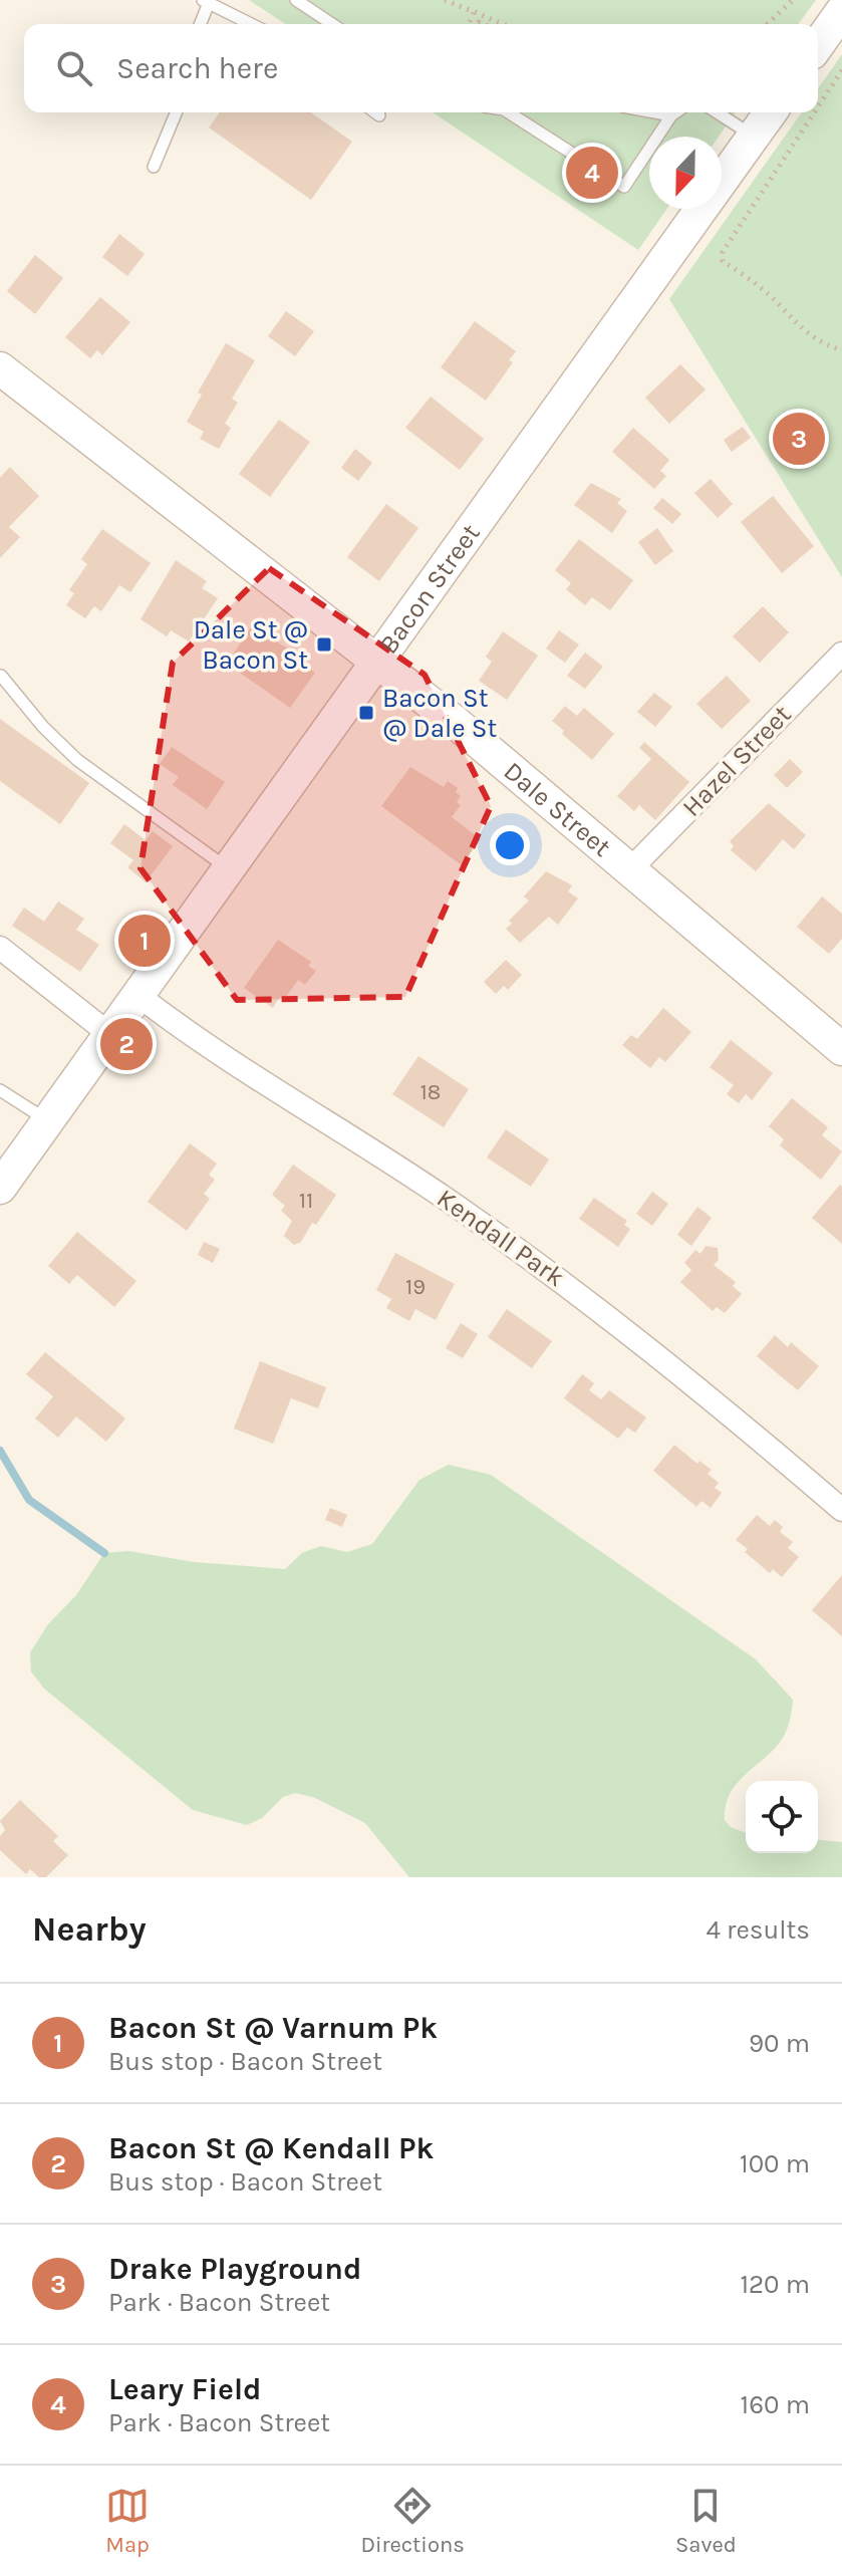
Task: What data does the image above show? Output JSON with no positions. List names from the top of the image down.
{
  "streets": {
    "main road": ["Bacon Street", "Dale Street"],
    "street": ["Hazel Street", "Kendall Park"]
  },
  "crossings": [
    ["Bacon Street", "Dale Street"],
    ["Bacon Street", "Kendall Park"],
    ["Hazel Street", "Dale Street"]
  ],
  "places": {
    "transit": ["Dale St @ Bacon St", "Bacon St @ Dale St"]
  },
  "house_numbers": ["18", "11", "19"],
  "north": "bottom",
  "page": {
    "search": "Search here",
    "pins": [
      "4",
      "3",
      "1",
      "2"
    ],
    "heading": ["Nearby", "4 results"],
    "list": [
      {
        "mark": "1",
        "name": "Bacon St @ Varnum Pk",
        "note": "Bus stop · Bacon Street",
        "value": "90 m"
      },
      {
        "mark": "2",
        "name": "Bacon St @ Kendall Pk",
        "note": "Bus stop · Bacon Street",
        "value": "100 m"
      },
      {
        "mark": "3",
        "name": "Drake Playground",
        "note": "Park · Bacon Street",
        "value": "120 m"
      },
      {
        "mark": "4",
        "name": "Leary Field",
        "note": "Park · Bacon Street",
        "value": "160 m"
      }
    ],
    "nav": ["Map", "Directions", "Saved"]
  }
}
